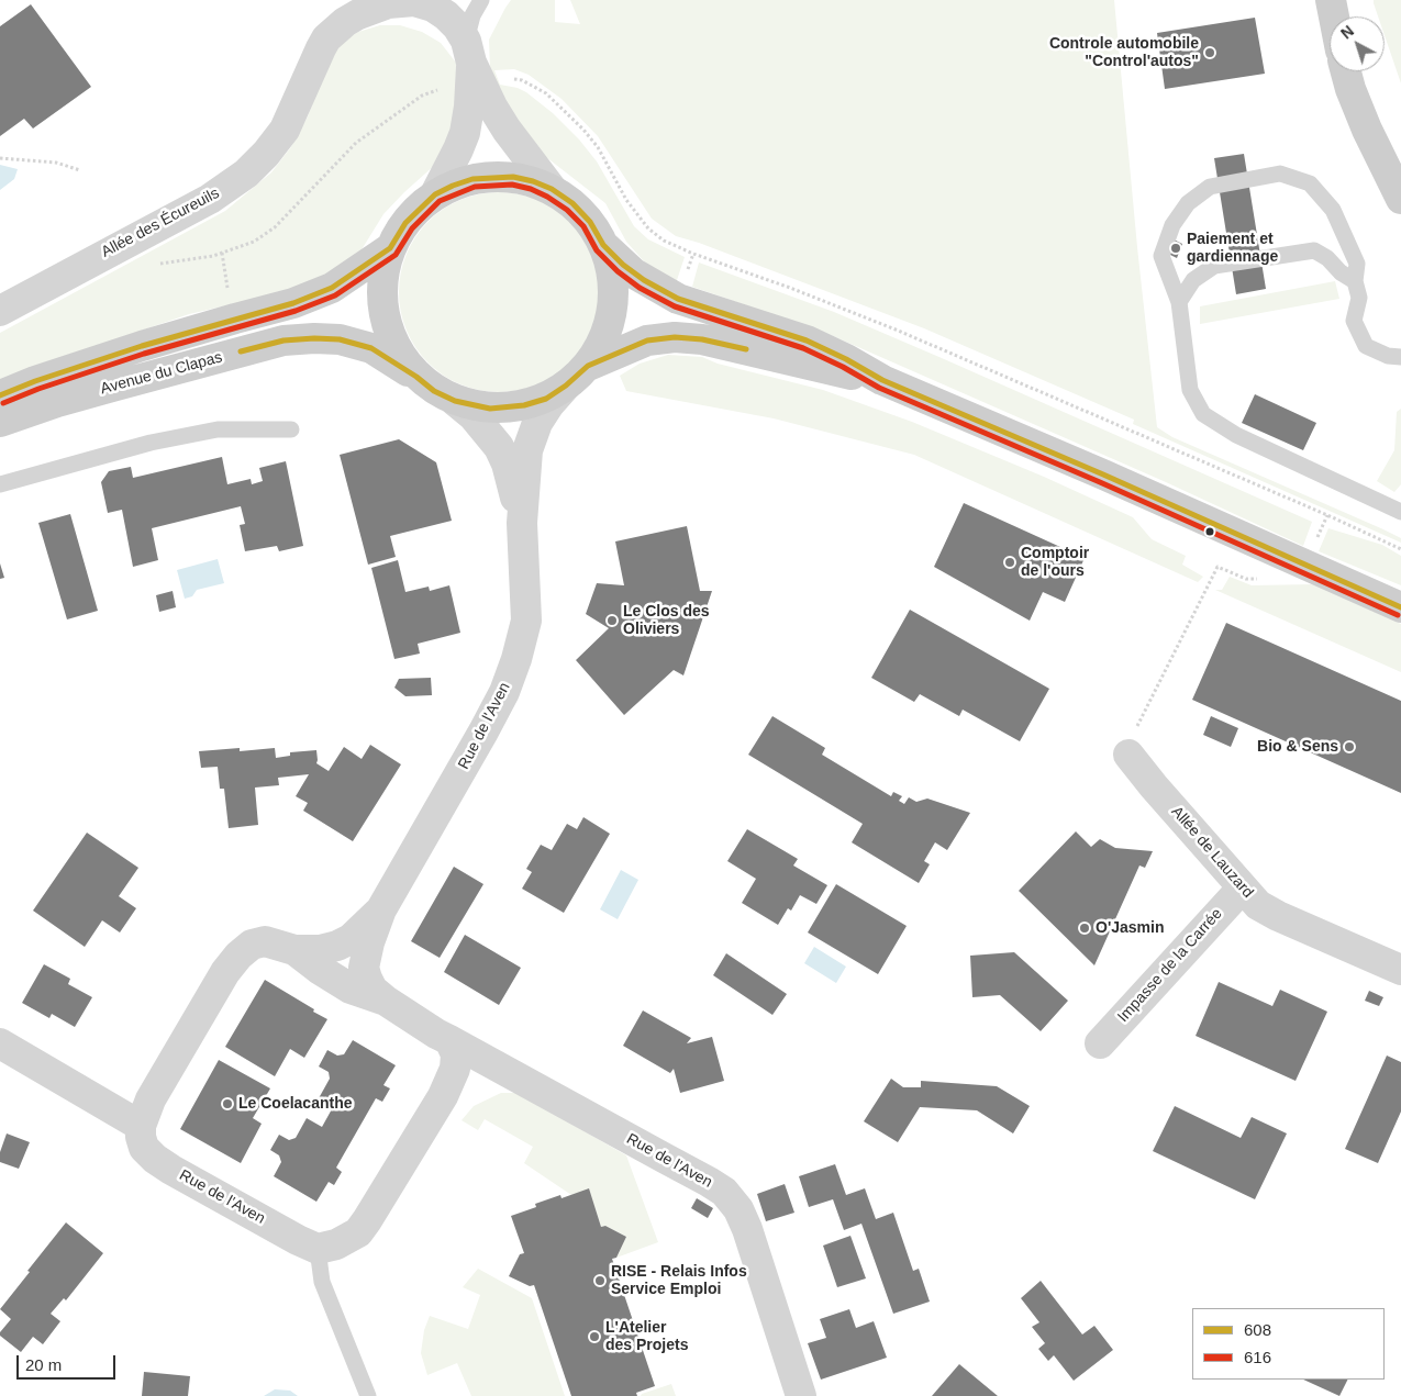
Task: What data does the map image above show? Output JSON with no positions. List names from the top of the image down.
{
  "streets": {
    "main road": ["Avenue du Clapas"],
    "street": [
      "Allée des Écureuils",
      "Rue de l'Aven",
      "Allée de Lauzard",
      "Impasse de la Carrée"
    ]
  },
  "crossings": [
    ["Allée de Lauzard", "Impasse de la Carrée"]
  ],
  "places": [
    "Controle automobile \"Control'autos\"",
    "Paiement et gardiennage",
    "Comptoir de l'ours",
    "Le Clos des Oliviers",
    "Bio & Sens",
    "O'Jasmin",
    "Le Coelacanthe",
    "RISE - Relais Infos Service Emploi",
    "L'Atelier des Projets"
  ],
  "lines": ["transit line 608", "transit line 616"],
  "legend": ["608", "616"],
  "scale_bar": "20 m",
  "north": "top left"
}
